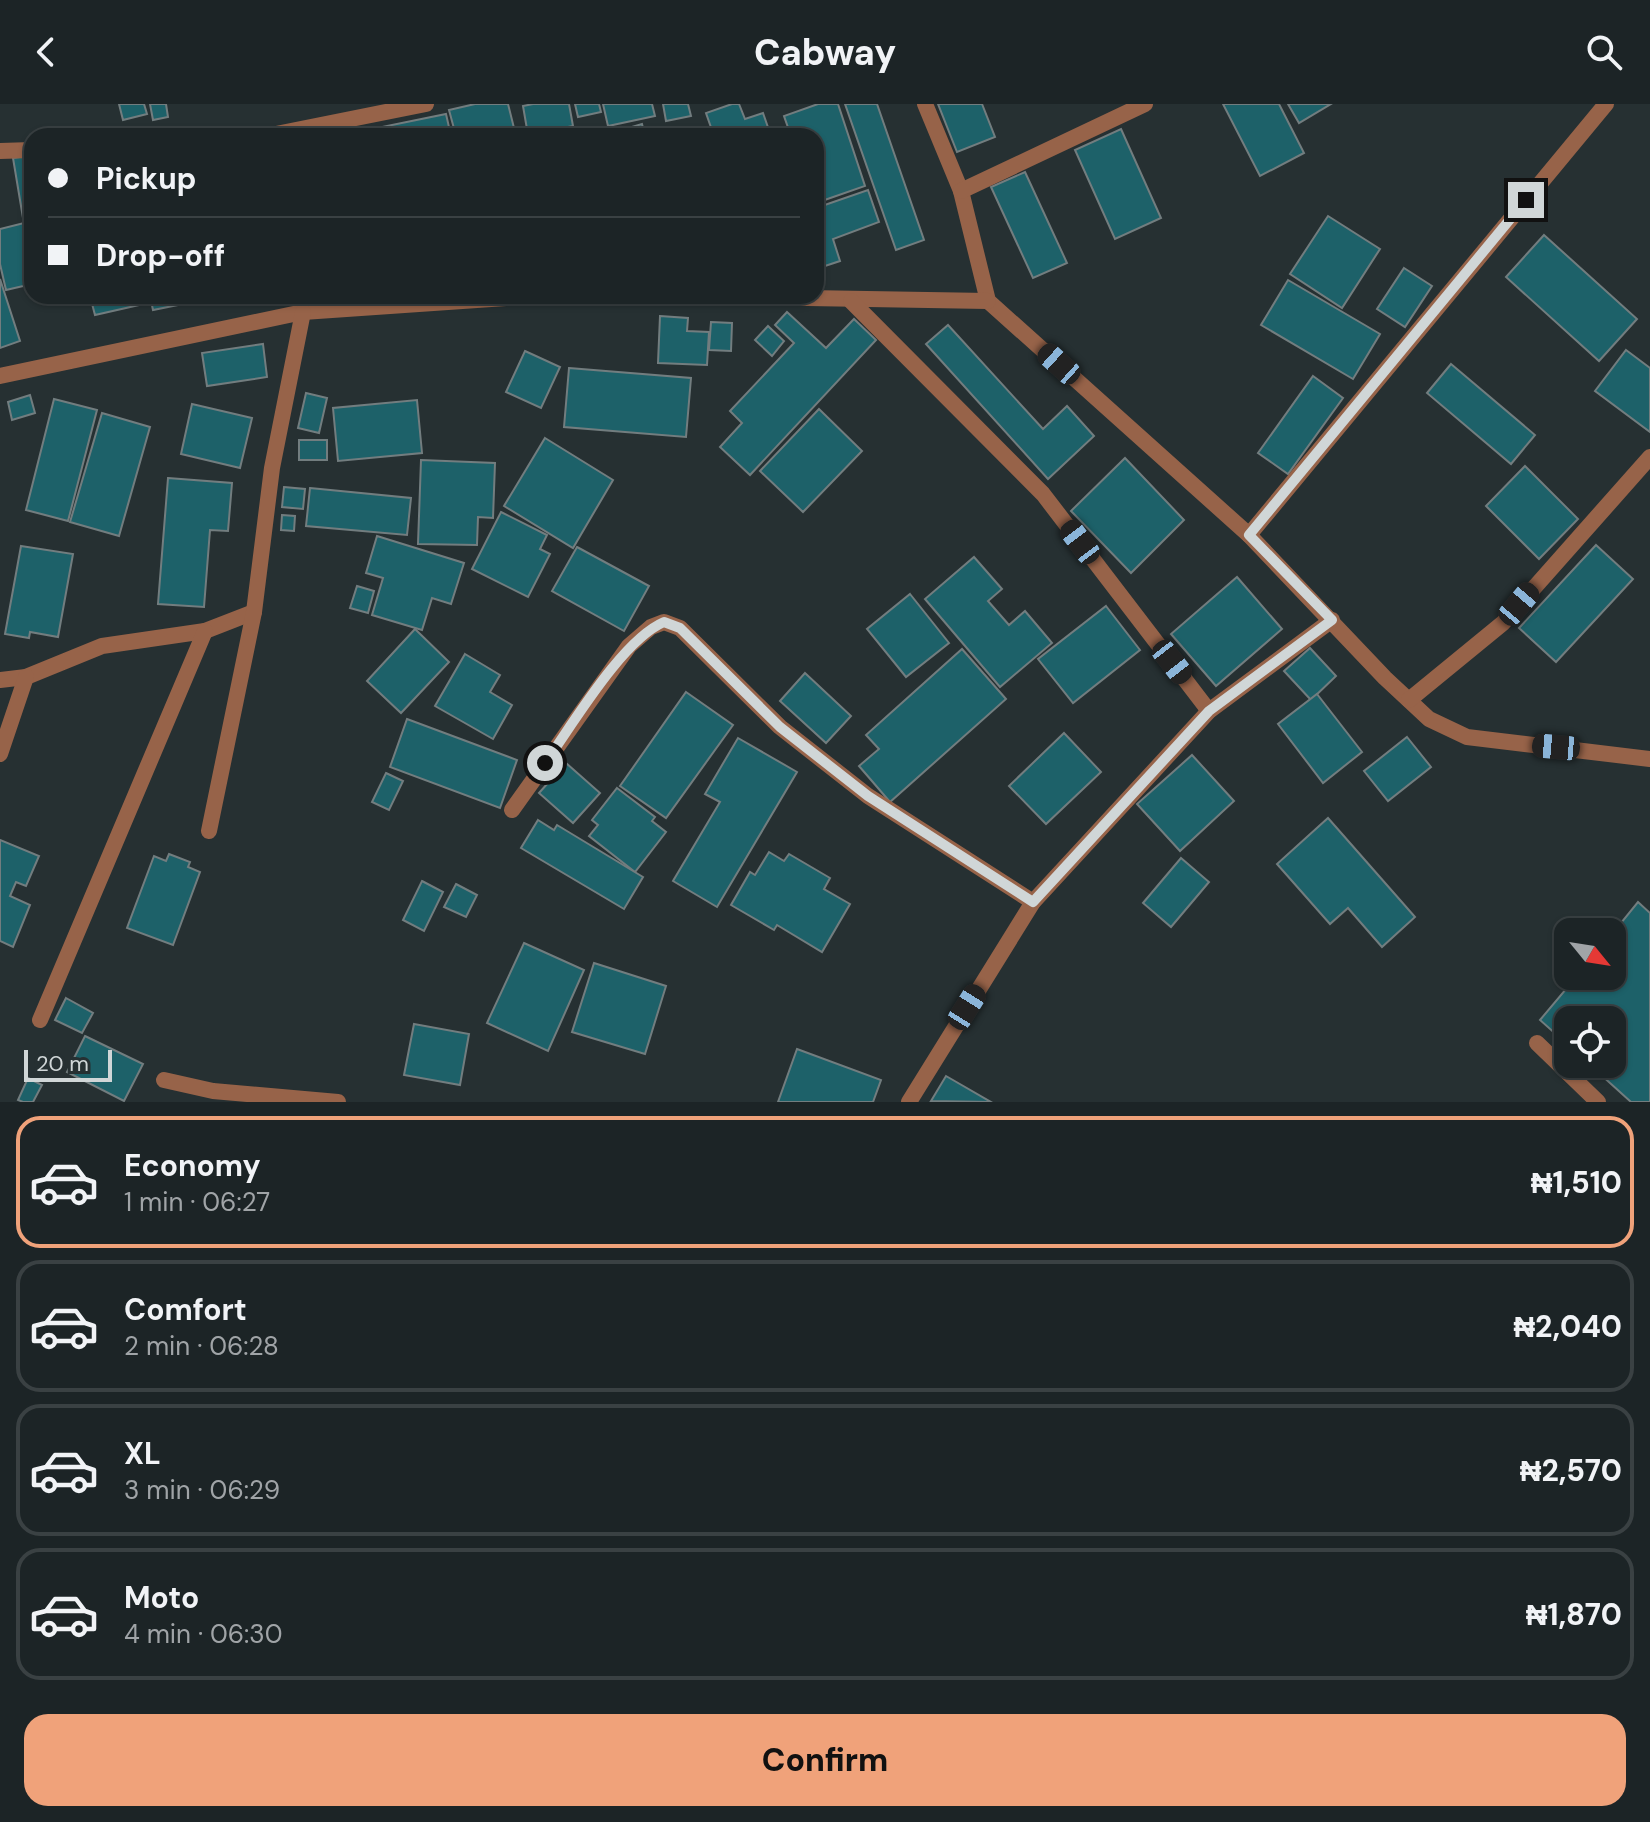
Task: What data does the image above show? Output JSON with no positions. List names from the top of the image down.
{
  "scale_bar": "20 m",
  "north": "bottom right",
  "page": {
    "header": "Cabway",
    "banner": ["Pickup", "Drop-off"],
    "scale": "20 m",
    "list": [
      {
        "name": "Economy",
        "note": "1 min · 06:27",
        "value": "₦1,510"
      },
      {
        "name": "Comfort",
        "note": "2 min · 06:28",
        "value": "₦2,040"
      },
      {
        "name": "XL",
        "note": "3 min · 06:29",
        "value": "₦2,570"
      },
      {
        "name": "Moto",
        "note": "4 min · 06:30",
        "value": "₦1,870"
      }
    ],
    "buttons": "Confirm"
  }
}
